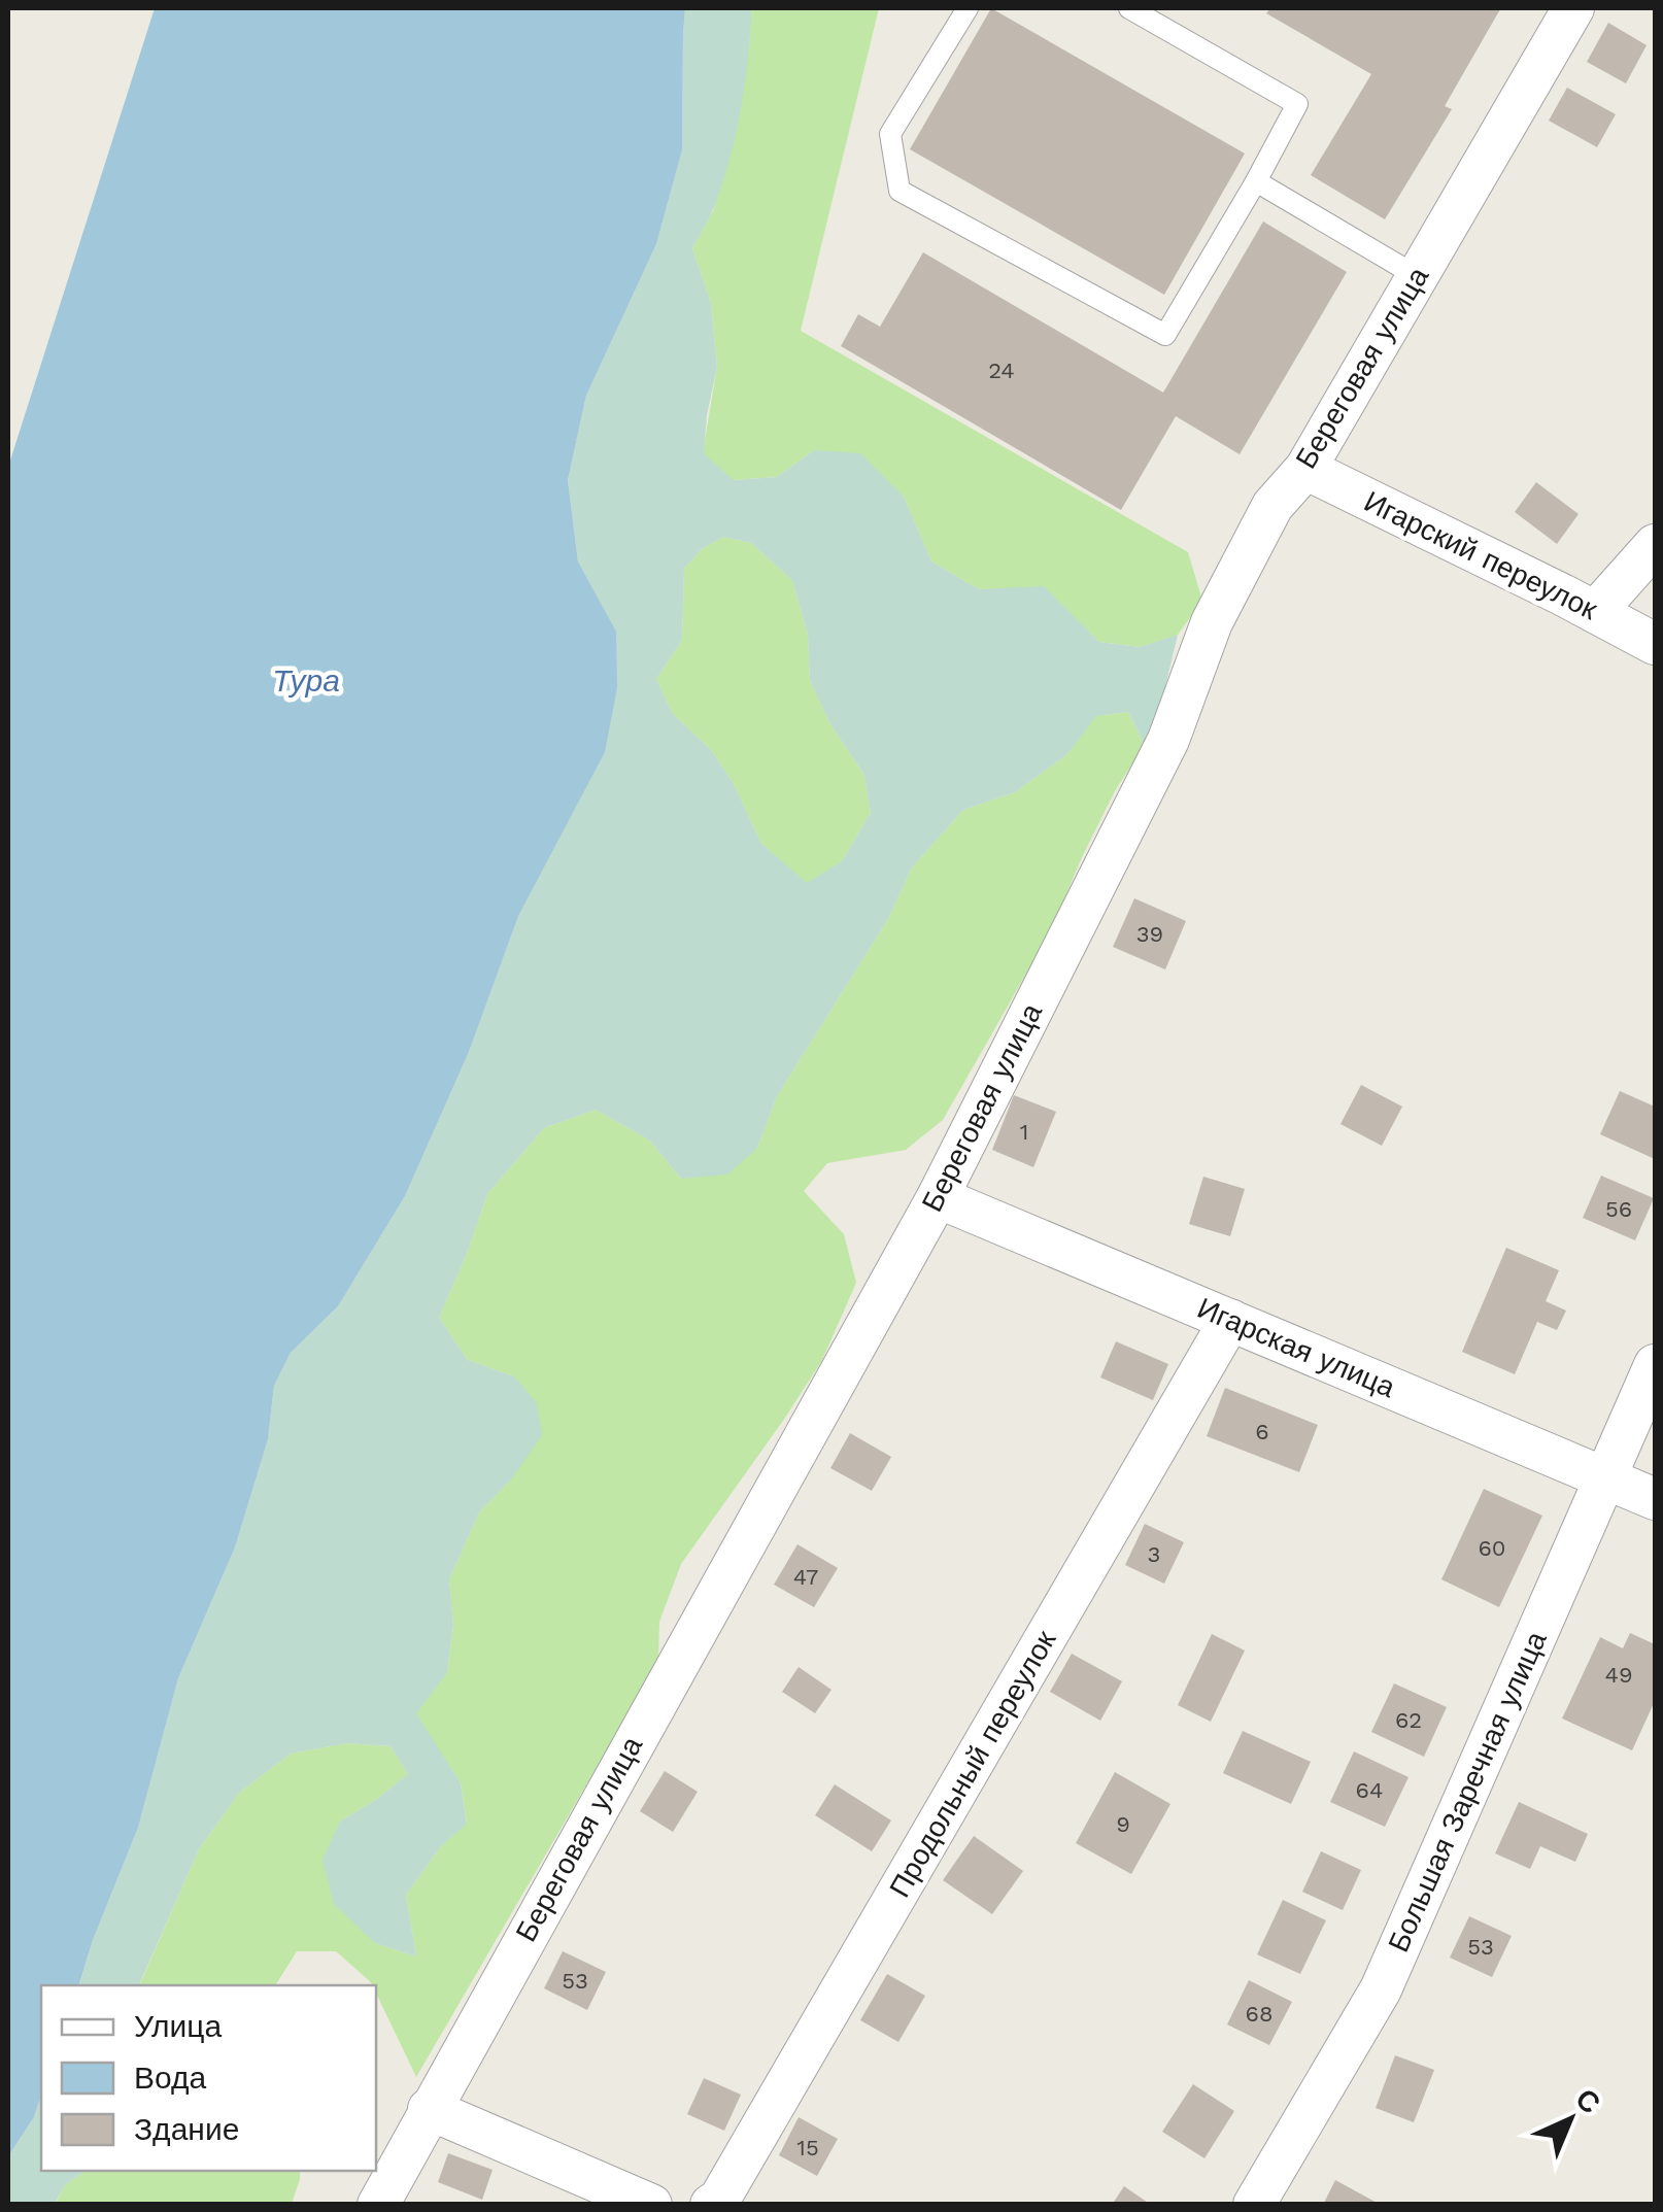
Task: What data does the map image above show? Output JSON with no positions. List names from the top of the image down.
{
  "streets": {
    "street": [
      "Береговая улица",
      "Игарский переулок",
      "Игарская улица",
      "Продольный переулок",
      "Большая Заречная улица"
    ]
  },
  "crossings": [
    ["Береговая улица", "Игарский переулок"],
    ["Береговая улица", "Игарская улица"],
    ["Игарская улица", "Продольный переулок"],
    ["Игарская улица", "Большая Заречная улица"]
  ],
  "water": ["Тура"],
  "house_numbers": [
    "24",
    "39",
    "1",
    "56",
    "6",
    "60",
    "3",
    "47",
    "49",
    "62",
    "64",
    "9",
    "53",
    "53",
    "68",
    "15"
  ],
  "legend": ["Улица", "Вода", "Здание"],
  "north": "top right"
}
